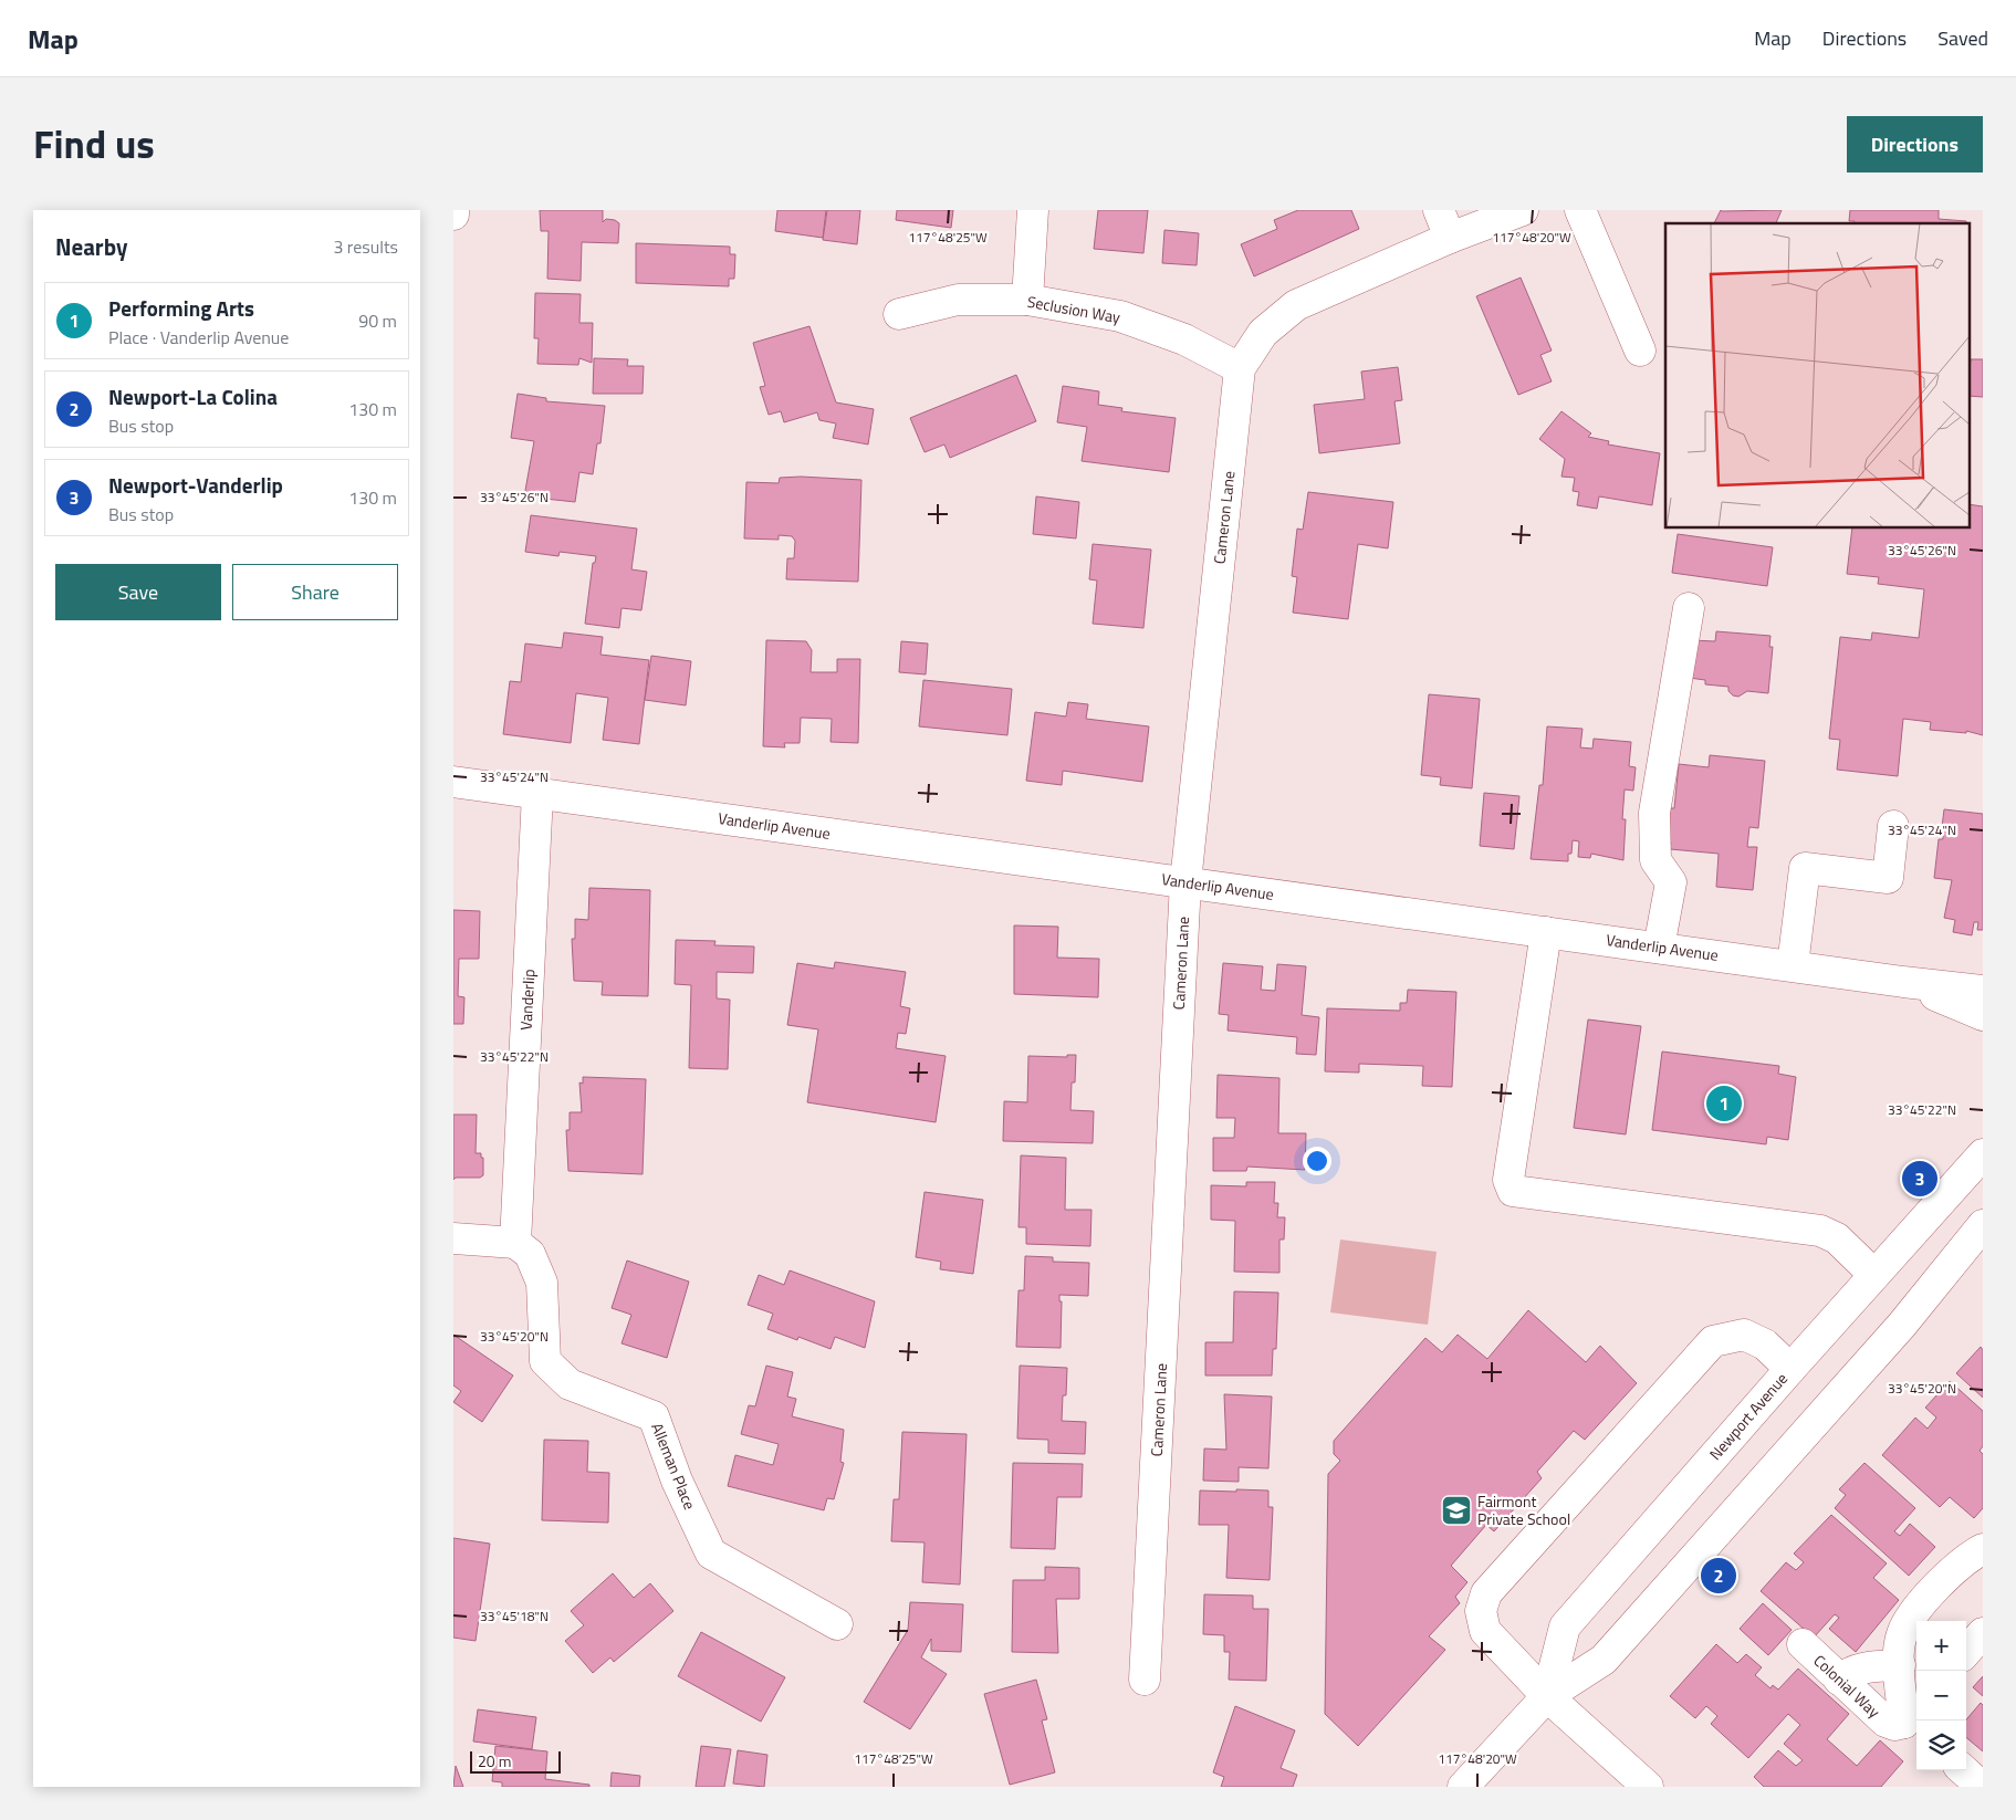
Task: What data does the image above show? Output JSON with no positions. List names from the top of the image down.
{
  "streets": {
    "street": [
      "Seclusion Way",
      "Cameron Lane",
      "Vanderlip Avenue",
      "Vanderlip",
      "Newport Avenue",
      "Alleman Place",
      "Colonial Way"
    ]
  },
  "crossings": [
    ["Seclusion Way", "Cameron Lane"],
    ["Cameron Lane", "Vanderlip Avenue"],
    ["Vanderlip Avenue", "Vanderlip"],
    ["Vanderlip", "Alleman Place"]
  ],
  "places": {
    "school or university": ["Fairmont Private School"]
  },
  "scale_bar": "20 m",
  "page": {
    "header": "Map",
    "nav": ["Map", "Directions", "Saved"],
    "title": "Find us",
    "buttons": [
      "Directions",
      ["Save", "Share"]
    ],
    "heading": ["Nearby", "3 results"],
    "list": [
      {
        "mark": "1",
        "name": "Performing Arts",
        "note": "Place · Vanderlip Avenue",
        "value": "90 m"
      },
      {
        "mark": "2",
        "name": "Newport-La Colina",
        "note": "Bus stop",
        "value": "130 m"
      },
      {
        "mark": "3",
        "name": "Newport-Vanderlip",
        "note": "Bus stop",
        "value": "130 m"
      }
    ],
    "pins": ["1", "3", "2"],
    "map_buttons": ["+", "−"],
    "scale": "20 m"
  },
  "coordinates": [
    "117°48'25\"W",
    "117°48'20\"W",
    "33°45'26\"N",
    "33°45'24\"N",
    "33°45'22\"N",
    "33°45'20\"N",
    "33°45'18\"N"
  ]
}
